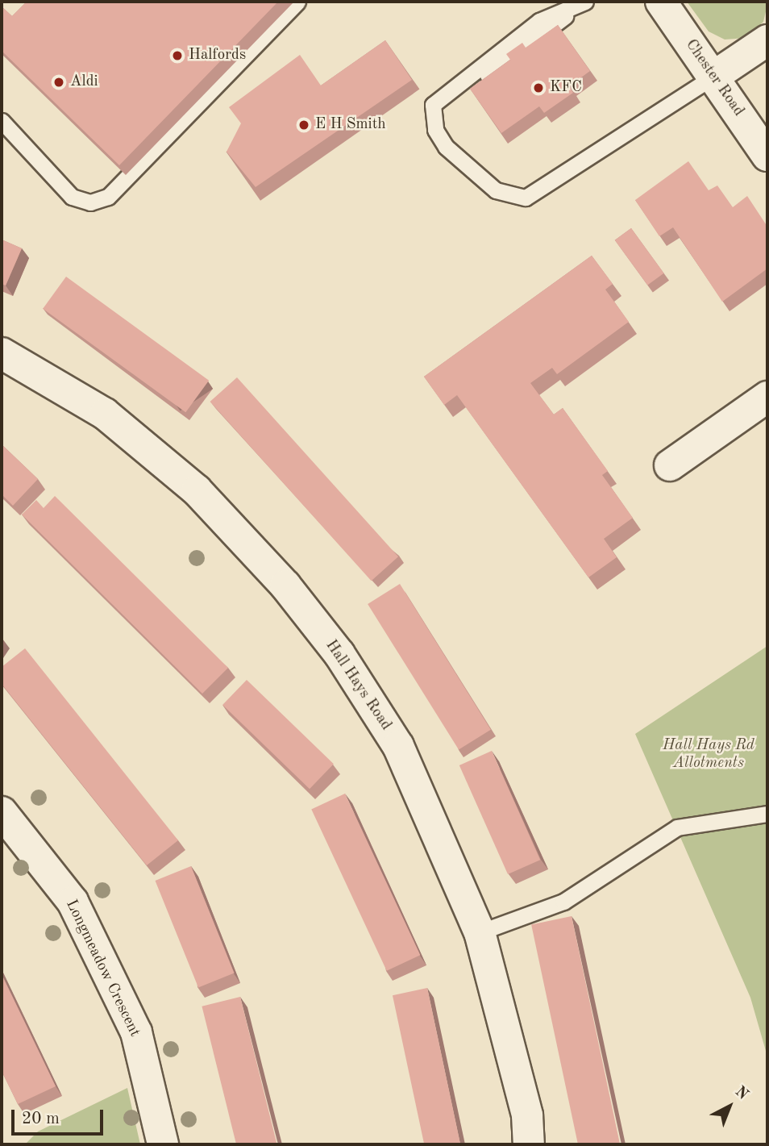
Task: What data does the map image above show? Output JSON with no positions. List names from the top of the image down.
{
  "streets": {
    "street": ["Chester Road", "Hall Hays Road", "Longmeadow Crescent"]
  },
  "parks": ["Hall Hays Rd Allotments"],
  "places": [
    "Halfords",
    "Aldi",
    "KFC",
    "E H Smith"
  ],
  "scale_bar": "20 m",
  "north": "top right"
}
